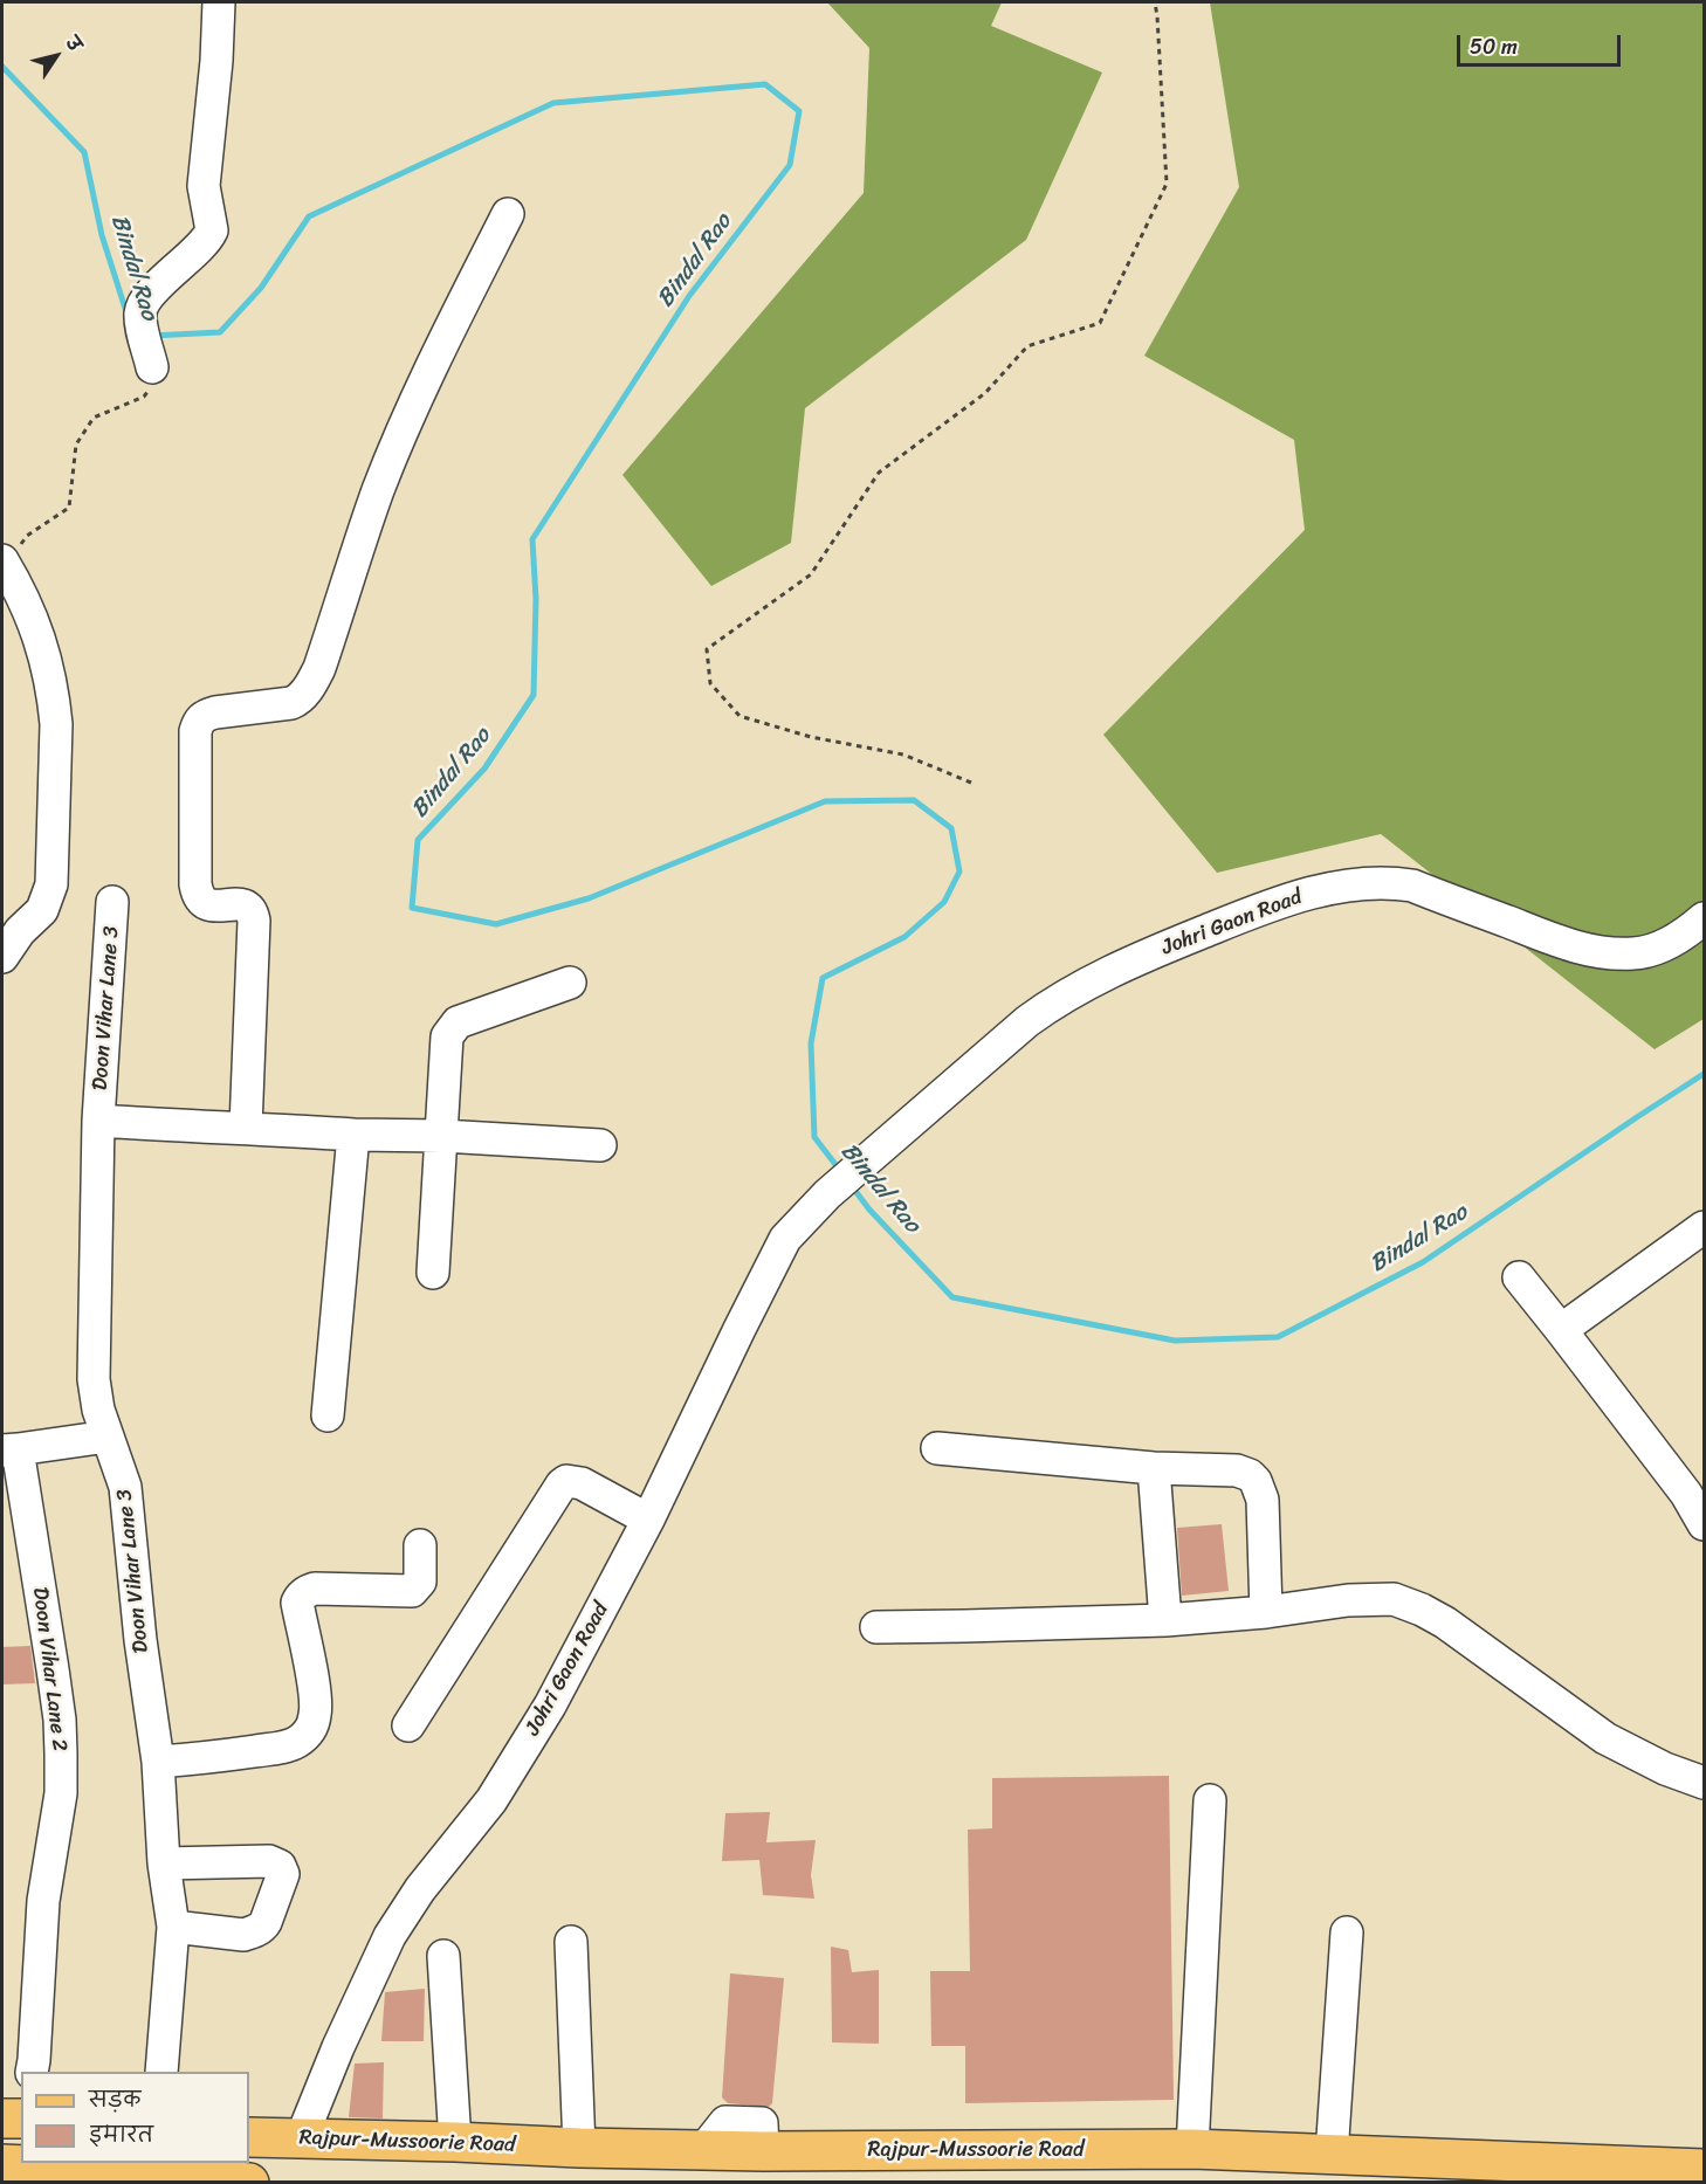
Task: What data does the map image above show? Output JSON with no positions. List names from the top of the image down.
{
  "streets": {
    "main road": ["Rajpur-Mussoorie Road"],
    "street": ["Johri Gaon Road", "Doon Vihar Lane 3", "Doon Vihar Lane 2"]
  },
  "crossings": [
    ["Johri Gaon Road", "Rajpur-Mussoorie Road"]
  ],
  "water": ["Bindal Rao"],
  "legend": ["सड़क", "इमारत"],
  "scale_bar": "50 m",
  "north": "top right"
}
